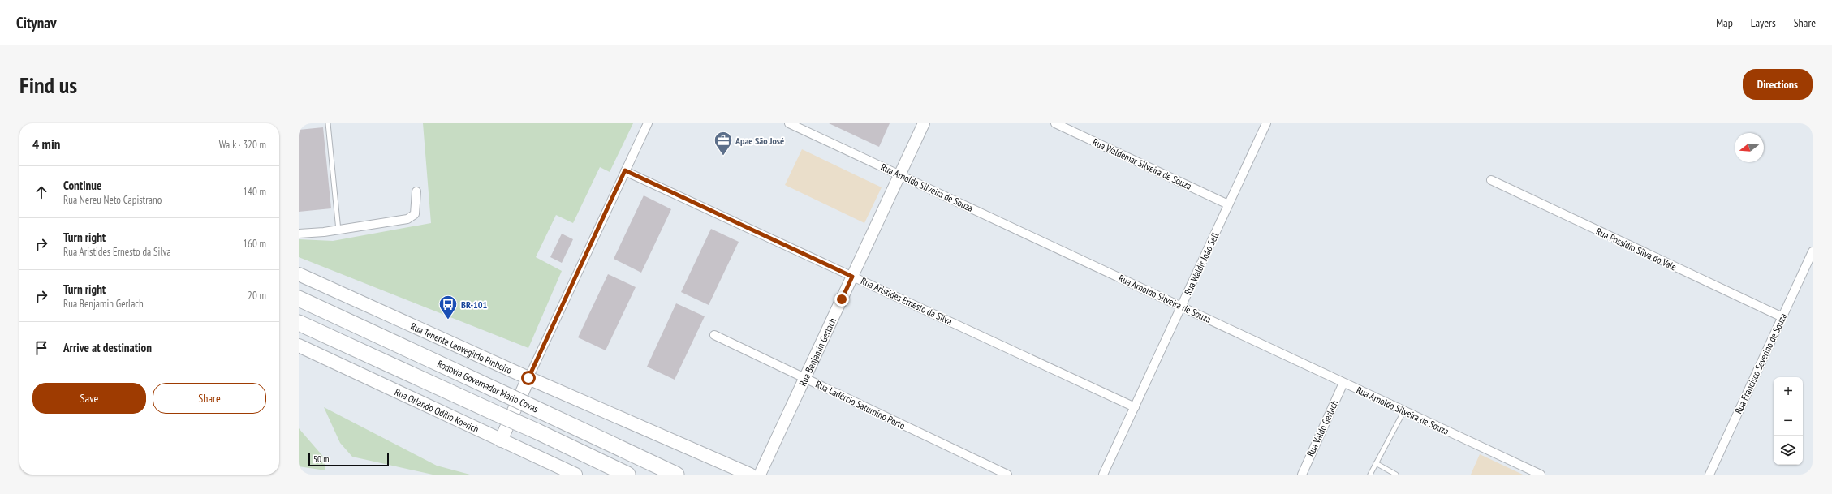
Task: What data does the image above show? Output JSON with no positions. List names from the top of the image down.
{
  "streets": {
    "highway": ["Rodovia Governador Mário Covas"],
    "main road": ["Rua Tenente Leovegildo Pinheiro", "Rua Benjamin Gerlach", "Rua Orlando Odílio Koerich"],
    "street": [
      "Rua Waldemar Silveira de Souza",
      "Rua Arnoldo Silveira de Souza",
      "Rua Possídio Silva do Vale",
      "Rua Waldir João Sell",
      "Rua Aristides Ernesto da Silva",
      "Rua Francisco Severino de Souza",
      "Rua Ladércio Saturnino Porto",
      "Rua Valdo Gerlach"
    ]
  },
  "crossings": [
    ["Rua Waldemar Silveira de Souza", "Rua Waldir João Sell"],
    ["Rua Arnoldo Silveira de Souza", "Rua Waldir João Sell"],
    ["Rua Arnoldo Silveira de Souza", "Rua Benjamin Gerlach"],
    ["Rua Arnoldo Silveira de Souza", "Rua Valdo Gerlach"],
    ["Rua Possídio Silva do Vale", "Rua Francisco Severino de Souza"],
    ["Rua Waldir João Sell", "Rua Aristides Ernesto da Silva"],
    ["Rua Aristides Ernesto da Silva", "Rua Benjamin Gerlach"],
    ["Rua Benjamin Gerlach", "Rua Ladércio Saturnino Porto"]
  ],
  "places": {
    "office": ["Apae São José"],
    "bus stop": ["BR-101"]
  },
  "scale_bar": "50 m",
  "north": "left",
  "page": {
    "header": "Citynav",
    "nav": ["Map", "Layers", "Share"],
    "buttons": [
      "Directions",
      ["Save", "Share"]
    ],
    "title": "Find us",
    "heading": ["4 min", "Walk · 320 m"],
    "list": [
      ["Continue", "Rua Nereu Neto Capistrano", "140 m"],
      ["Turn right", "Rua Aristides Ernesto da Silva", "160 m"],
      ["Turn right", "Rua Benjamin Gerlach", "20 m"],
      "Arrive at destination"
    ],
    "map_buttons": ["+", "−"],
    "scale": "50 m"
  }
}
